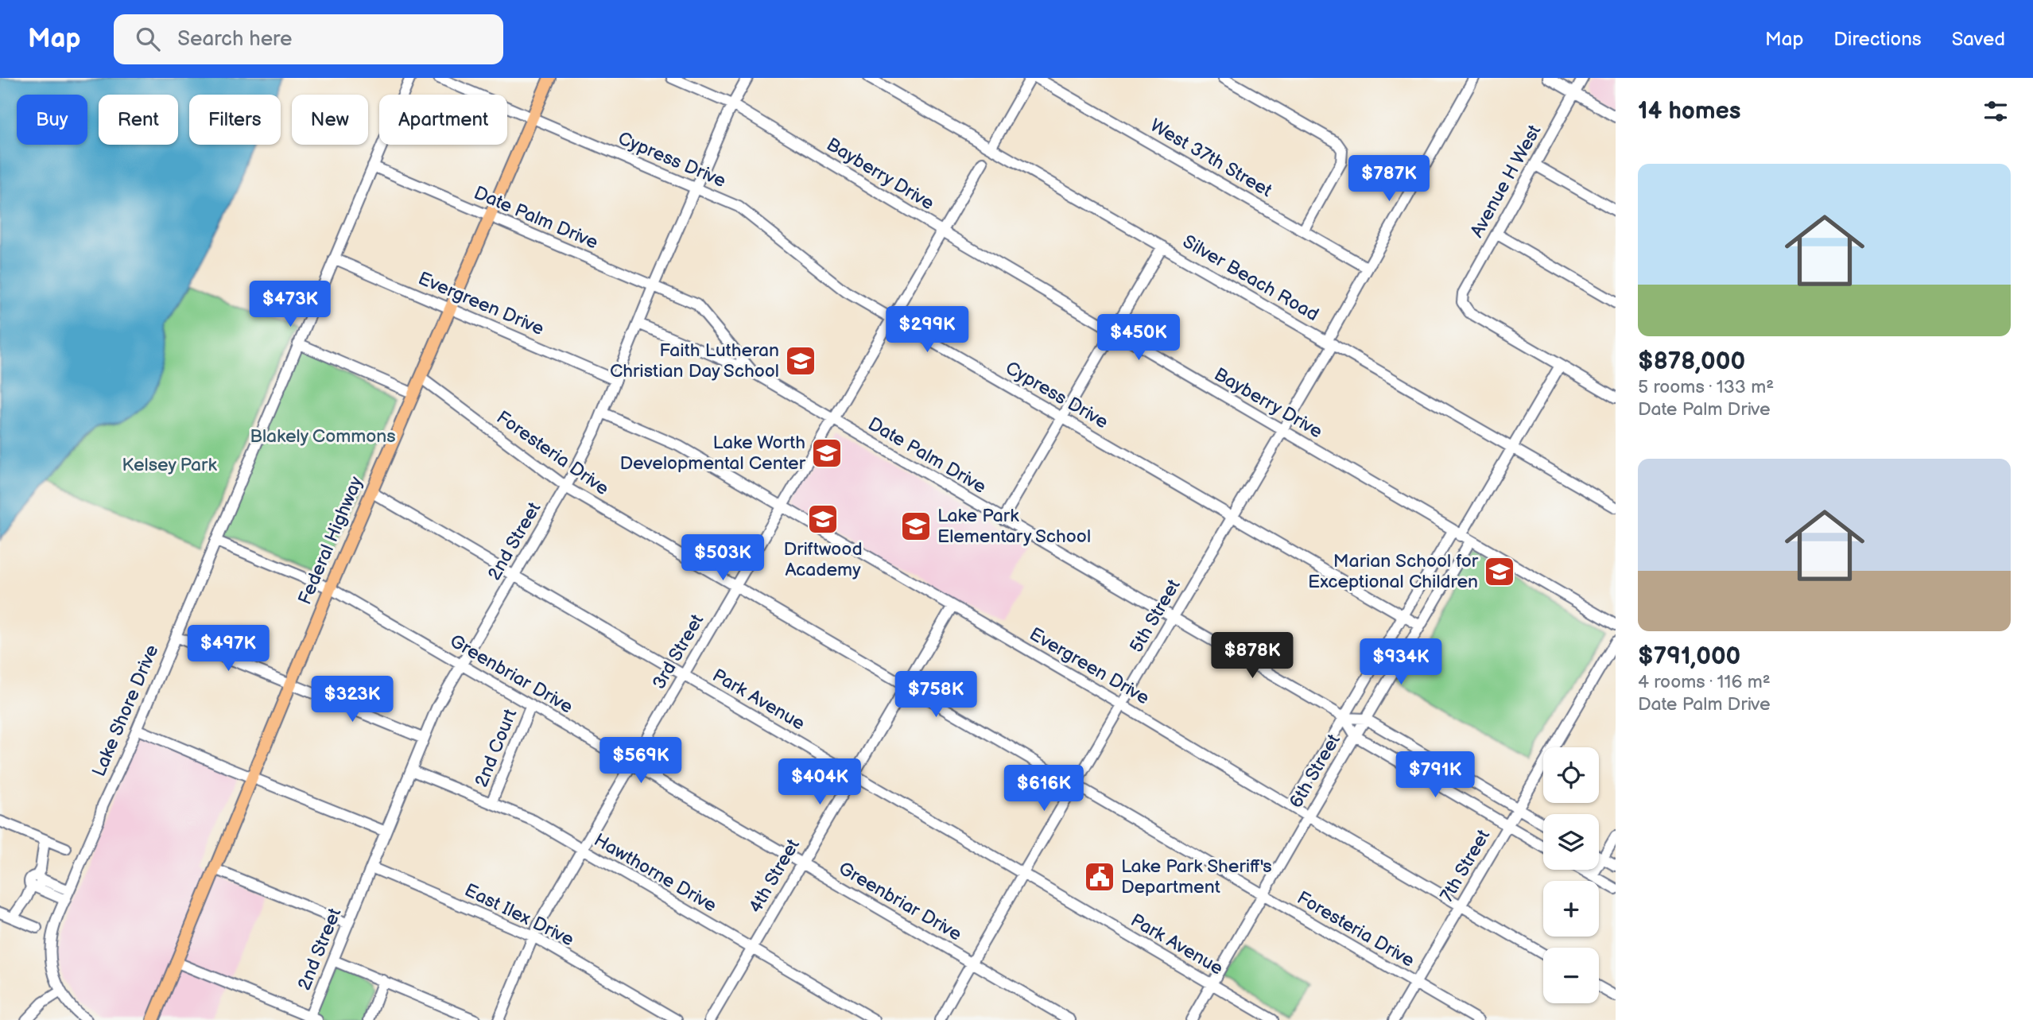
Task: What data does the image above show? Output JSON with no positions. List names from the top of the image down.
{
  "streets": {
    "main road": ["Federal Highway"],
    "street": [
      "West 37th Street",
      "Cypress Drive",
      "Bayberry Drive",
      "Avenue H West",
      "Date Palm Drive",
      "Silver Beach Road",
      "Evergreen Drive",
      "Foresteria Drive",
      "2nd Street",
      "5th Street",
      "3rd Street",
      "Greenbriar Drive",
      "Park Avenue",
      "Lake Shore Drive",
      "2nd Court",
      "6th Street",
      "7th Street",
      "Hawthorne Drive",
      "4th Street",
      "East Ilex Drive"
    ]
  },
  "crossings": [
    ["West 37th Street", "5th Street"],
    ["Cypress Drive", "Federal Highway"],
    ["Cypress Drive", "2nd Street"],
    ["Cypress Drive", "5th Street"],
    ["Cypress Drive", "3rd Street"],
    ["Cypress Drive", "6th Street"],
    ["Bayberry Drive", "2nd Street"],
    ["Bayberry Drive", "5th Street"],
    ["Bayberry Drive", "3rd Street"],
    ["Bayberry Drive", "6th Street"],
    ["Avenue H West", "6th Street"],
    ["Date Palm Drive", "Federal Highway"],
    ["Date Palm Drive", "2nd Street"],
    ["Date Palm Drive", "5th Street"],
    ["Date Palm Drive", "3rd Street"],
    ["Date Palm Drive", "Lake Shore Drive"],
    ["Date Palm Drive", "6th Street"],
    ["Date Palm Drive", "7th Street"],
    ["Silver Beach Road", "5th Street"],
    ["Silver Beach Road", "6th Street"],
    ["Evergreen Drive", "Federal Highway"],
    ["Evergreen Drive", "2nd Street"],
    ["Evergreen Drive", "5th Street"],
    ["Evergreen Drive", "3rd Street"],
    ["Evergreen Drive", "Lake Shore Drive"],
    ["Evergreen Drive", "6th Street"],
    ["Evergreen Drive", "7th Street"],
    ["Evergreen Drive", "4th Street"],
    ["Foresteria Drive", "Federal Highway"],
    ["Foresteria Drive", "2nd Street"],
    ["Foresteria Drive", "5th Street"],
    ["Foresteria Drive", "3rd Street"],
    ["Foresteria Drive", "6th Street"],
    ["Foresteria Drive", "7th Street"],
    ["Foresteria Drive", "4th Street"],
    ["Federal Highway", "Greenbriar Drive"],
    ["Federal Highway", "Park Avenue"],
    ["2nd Street", "Greenbriar Drive"],
    ["2nd Street", "Park Avenue"],
    ["2nd Street", "Hawthorne Drive"],
    ["2nd Street", "East Ilex Drive"],
    ["5th Street", "Greenbriar Drive"],
    ["5th Street", "Park Avenue"],
    ["3rd Street", "Greenbriar Drive"],
    ["3rd Street", "Park Avenue"],
    ["3rd Street", "Hawthorne Drive"],
    ["3rd Street", "East Ilex Drive"],
    ["Greenbriar Drive", "Lake Shore Drive"],
    ["Greenbriar Drive", "2nd Court"],
    ["Greenbriar Drive", "4th Street"],
    ["Park Avenue", "6th Street"],
    ["Park Avenue", "4th Street"],
    ["2nd Court", "Hawthorne Drive"],
    ["Hawthorne Drive", "4th Street"]
  ],
  "parks": ["Blakely Commons", "Kelsey Park"],
  "places": {
    "school or university": [
      "Faith Lutheran Christian Day School",
      "Lake Worth Developmental Center",
      "Driftwood Academy",
      "Lake Park Elementary School",
      "Marian School for Exceptional Children"
    ],
    "public building": ["Lake Park Sheriff's Department"]
  },
  "page": {
    "header": "Map",
    "search": "Search here",
    "nav": ["Map", "Directions", "Saved"],
    "heading": "14 homes",
    "chip": [
      "Buy",
      "Rent",
      "Filters",
      "New",
      "Apartment"
    ],
    "list": [
      {
        "name": "$878,000",
        "note": "5 rooms · 133 m² · Date Palm Drive"
      },
      {
        "name": "$791,000",
        "note": "4 rooms · 116 m² · Date Palm Drive"
      }
    ],
    "price": [
      "$787K",
      "$473K",
      "$299K",
      "$450K",
      "$503K",
      "$497K",
      "$878K",
      "$934K",
      "$758K",
      "$323K",
      "$569K",
      "$791K",
      "$404K",
      "$616K"
    ],
    "map_buttons": ["+", "−"]
  }
}
